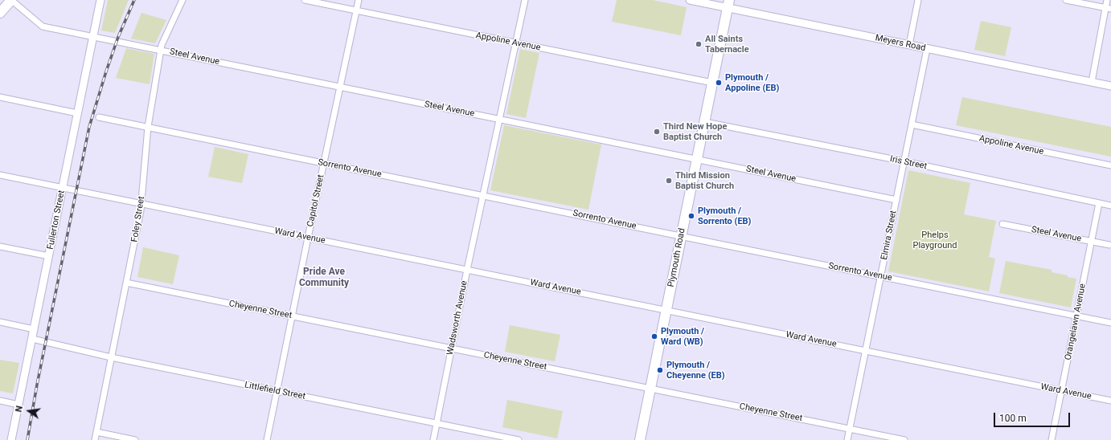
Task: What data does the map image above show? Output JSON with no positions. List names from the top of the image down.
{
  "streets": {
    "main road": ["Plymouth Road"],
    "street": [
      "Appoline Avenue",
      "Meyers Road",
      "Steel Avenue",
      "Iris Street",
      "Sorrento Avenue",
      "Capitol Street",
      "Foley Street",
      "Fullerton Street",
      "Elmira Street",
      "Ward Avenue",
      "Cheyenne Street",
      "Wadsworth Avenue",
      "Orangelawn Avenue",
      "Littlefield Street"
    ]
  },
  "crossings": [
    ["Appoline Avenue", "Capitol Street"],
    ["Appoline Avenue", "Elmira Street"],
    ["Appoline Avenue", "Plymouth Road"],
    ["Meyers Road", "Elmira Street"],
    ["Meyers Road", "Plymouth Road"],
    ["Steel Avenue", "Capitol Street"],
    ["Steel Avenue", "Foley Street"],
    ["Steel Avenue", "Fullerton Street"],
    ["Steel Avenue", "Elmira Street"],
    ["Steel Avenue", "Plymouth Road"],
    ["Steel Avenue", "Wadsworth Avenue"],
    ["Steel Avenue", "Orangelawn Avenue"],
    ["Iris Street", "Elmira Street"],
    ["Iris Street", "Plymouth Road"],
    ["Iris Street", "Orangelawn Avenue"],
    ["Sorrento Avenue", "Capitol Street"],
    ["Sorrento Avenue", "Foley Street"],
    ["Sorrento Avenue", "Elmira Street"],
    ["Sorrento Avenue", "Plymouth Road"],
    ["Sorrento Avenue", "Wadsworth Avenue"],
    ["Sorrento Avenue", "Orangelawn Avenue"],
    ["Capitol Street", "Ward Avenue"],
    ["Capitol Street", "Cheyenne Street"],
    ["Capitol Street", "Littlefield Street"],
    ["Foley Street", "Ward Avenue"],
    ["Foley Street", "Cheyenne Street"],
    ["Foley Street", "Littlefield Street"],
    ["Fullerton Street", "Ward Avenue"],
    ["Fullerton Street", "Littlefield Street"],
    ["Elmira Street", "Ward Avenue"],
    ["Elmira Street", "Cheyenne Street"],
    ["Ward Avenue", "Plymouth Road"],
    ["Ward Avenue", "Wadsworth Avenue"],
    ["Ward Avenue", "Orangelawn Avenue"],
    ["Plymouth Road", "Cheyenne Street"],
    ["Cheyenne Street", "Wadsworth Avenue"],
    ["Wadsworth Avenue", "Littlefield Street"]
  ],
  "districts": ["Pride Ave Community"],
  "parks": ["Phelps Playground"],
  "places": [
    "All Saints Tabernacle",
    "Plymouth / Appoline (EB)",
    "Third New Hope Baptist Church",
    "Third Mission Baptist Church",
    "Plymouth / Sorrento (EB)",
    "Plymouth / Ward (WB)",
    "Plymouth / Cheyenne (EB)"
  ],
  "scale_bar": "100 m",
  "north": "left"
}
